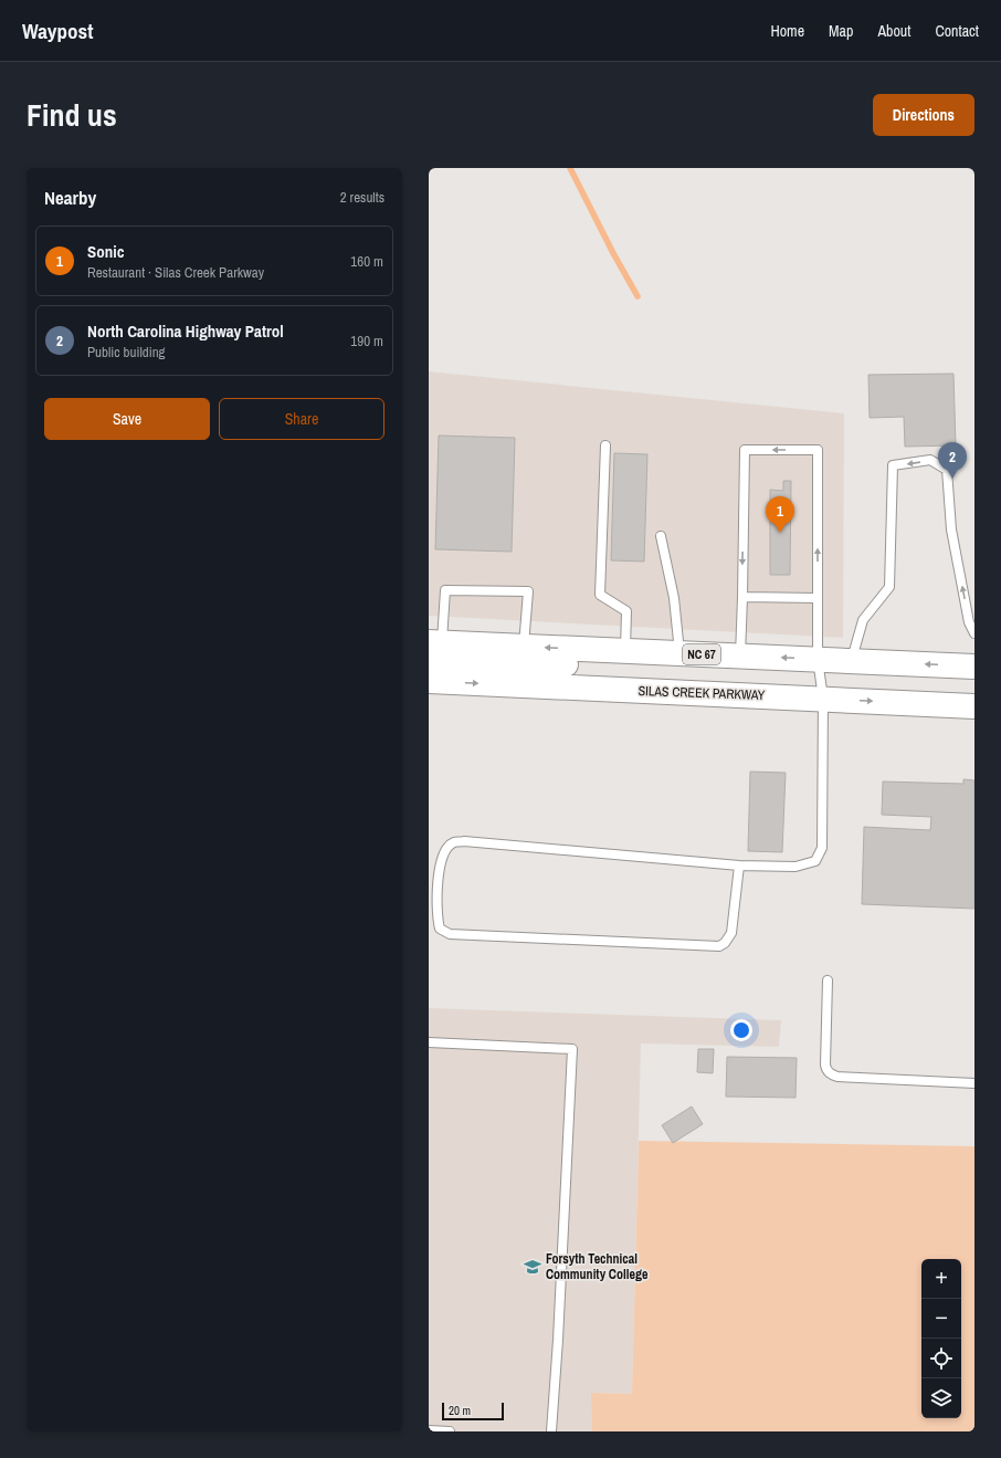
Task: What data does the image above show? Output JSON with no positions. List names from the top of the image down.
{
  "streets": {
    "main road": ["NC 67", "SILAS CREEK PARKWAY"]
  },
  "places": {
    "school or university": ["Forsyth Technical Community College"]
  },
  "scale_bar": "20 m",
  "page": {
    "header": "Waypost",
    "nav": [
      "Home",
      "Map",
      "About",
      "Contact"
    ],
    "title": "Find us",
    "buttons": [
      "Directions",
      ["Save", "Share"]
    ],
    "heading": ["Nearby", "2 results"],
    "list": [
      {
        "mark": "1",
        "name": "Sonic",
        "note": "Restaurant · Silas Creek Parkway",
        "value": "160 m"
      },
      {
        "mark": "2",
        "name": "North Carolina Highway Patrol",
        "note": "Public building",
        "value": "190 m"
      }
    ],
    "pins": ["2", "1"],
    "map_buttons": ["+", "−"],
    "scale": "20 m"
  }
}
